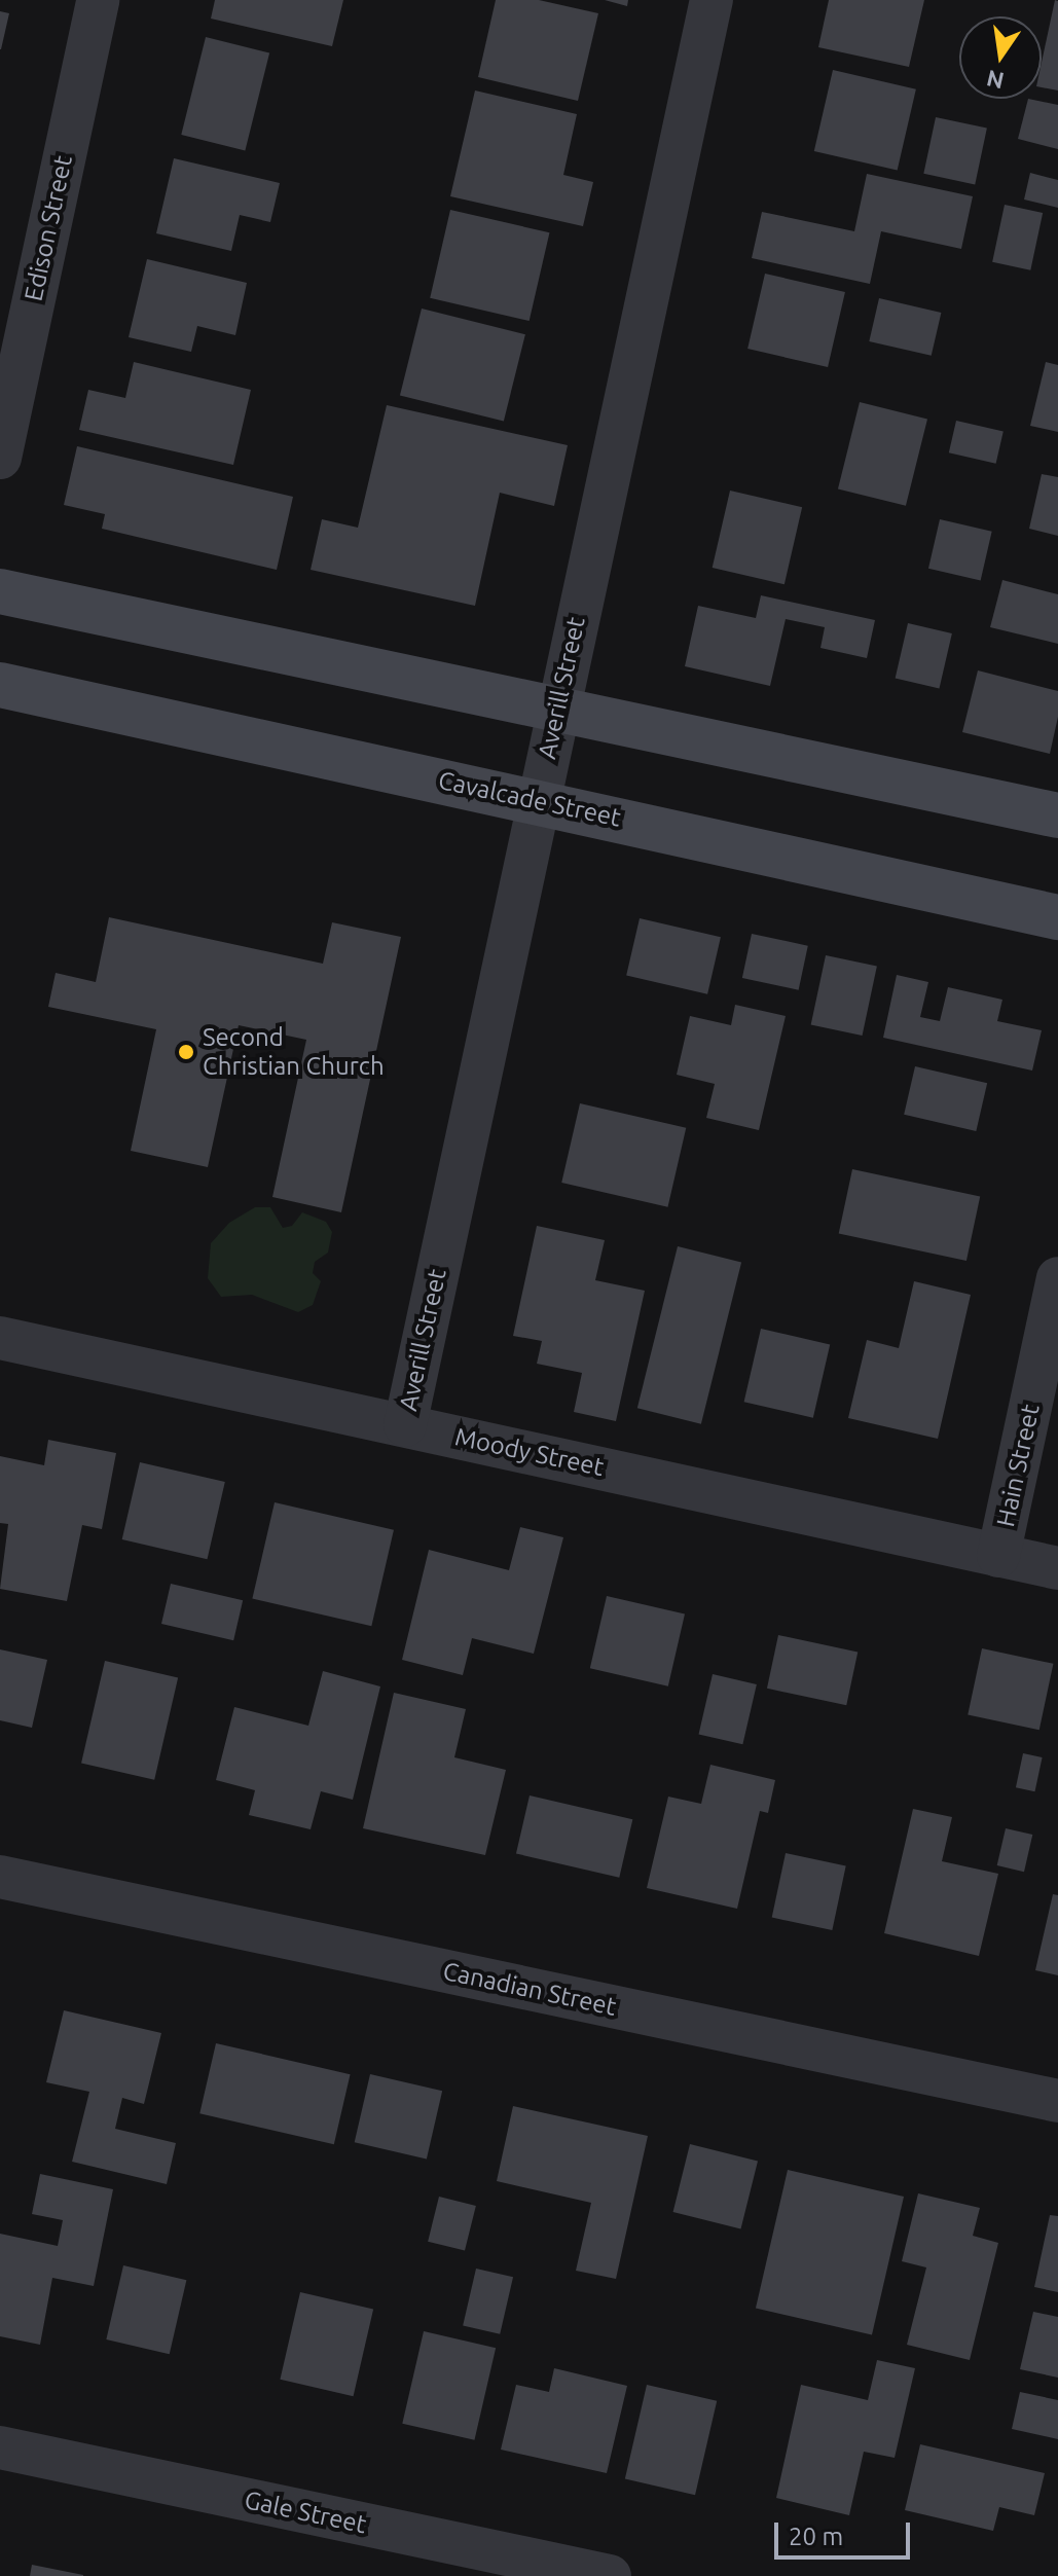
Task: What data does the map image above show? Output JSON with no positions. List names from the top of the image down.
{
  "streets": {
    "main road": ["Cavalcade Street"],
    "street": [
      "Edison Street",
      "Averill Street",
      "Moody Street",
      "Hain Street",
      "Canadian Street",
      "Gale Street"
    ]
  },
  "crossings": [
    ["Averill Street", "Cavalcade Street"],
    ["Averill Street", "Moody Street"],
    ["Moody Street", "Hain Street"]
  ],
  "places": ["Second Christian Church"],
  "scale_bar": "20 m",
  "north": "bottom"
}
